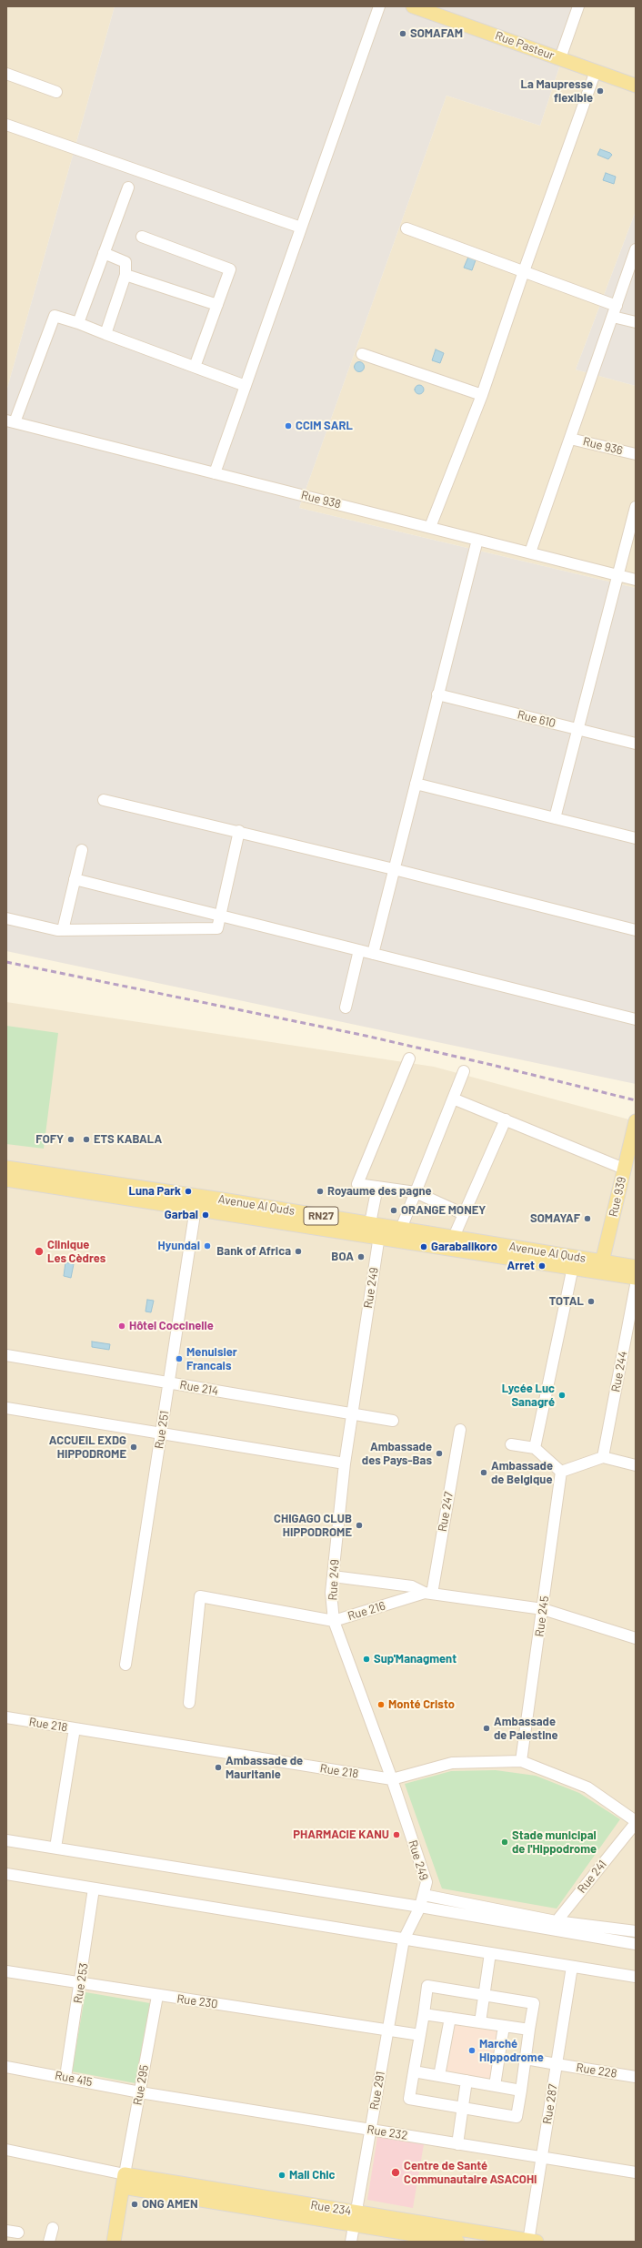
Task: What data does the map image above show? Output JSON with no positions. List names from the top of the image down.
{
  "streets": {
    "main road": [
      "Rue Pasteur",
      "Rue 939",
      "Avenue Al Quds",
      "RN27",
      "Rue 234"
    ],
    "street": [
      "Rue 936",
      "Rue 938",
      "Rue 610",
      "Rue 249",
      "Rue 244",
      "Rue 214",
      "Rue 251",
      "Rue 247",
      "Rue 216",
      "Rue 245",
      "Rue 218",
      "Rue 241",
      "Rue 253",
      "Rue 230",
      "Rue 228",
      "Rue 415",
      "Rue 295",
      "Rue 291",
      "Rue 287",
      "Rue 232"
    ]
  },
  "crossings": [
    ["Rue 939", "Avenue Al Quds"],
    ["Avenue Al Quds", "Rue 249"],
    ["Avenue Al Quds", "Rue 251"],
    ["Rue 249", "Rue 214"],
    ["Rue 249", "Rue 216"],
    ["Rue 249", "Rue 218"],
    ["Rue 249", "Rue 291"],
    ["Rue 214", "Rue 251"],
    ["Rue 247", "Rue 216"],
    ["Rue 216", "Rue 245"],
    ["Rue 245", "Rue 218"],
    ["Rue 218", "Rue 241"],
    ["Rue 253", "Rue 230"],
    ["Rue 253", "Rue 415"],
    ["Rue 230", "Rue 295"],
    ["Rue 230", "Rue 291"],
    ["Rue 228", "Rue 287"],
    ["Rue 415", "Rue 295"],
    ["Rue 415", "Rue 232"],
    ["Rue 295", "Rue 232"],
    ["Rue 295", "Rue 234"],
    ["Rue 291", "Rue 232"],
    ["Rue 291", "Rue 234"],
    ["Rue 287", "Rue 232"],
    ["Rue 287", "Rue 234"]
  ],
  "places": [
    "SOMAFAM",
    "La Maupresse flexible",
    "CCIM SARL",
    "FOFY",
    "ETS KABALA",
    "Luna Park",
    "Royaume des pagne",
    "ORANGE MONEY",
    "Garbal",
    "SOMAYAF",
    "Hyundai",
    "Garabalikoro",
    "Clinique Les Cèdres",
    "Bank of Africa",
    "BOA",
    "Arret",
    "TOTAL",
    "Hôtel Coccinelle",
    "Menuisier Francais",
    "Lycée Luc Sanagré",
    "ACCUEIL EXDG HIPPODROME",
    "Ambassade des Pays-Bas",
    "Ambassade de Belgique",
    "CHIGAGO CLUB HIPPODROME",
    "Sup'Managment",
    "Monté Cristo",
    "Ambassade de Palestine",
    "Ambassade de Mauritanie",
    "PHARMACIE KANU",
    "Stade municipal de l'Hippodrome",
    "Marché Hippodrome",
    "Centre de Santé Communautaire ASACOHI",
    "Mali Chic",
    "ONG AMEN"
  ]
}
